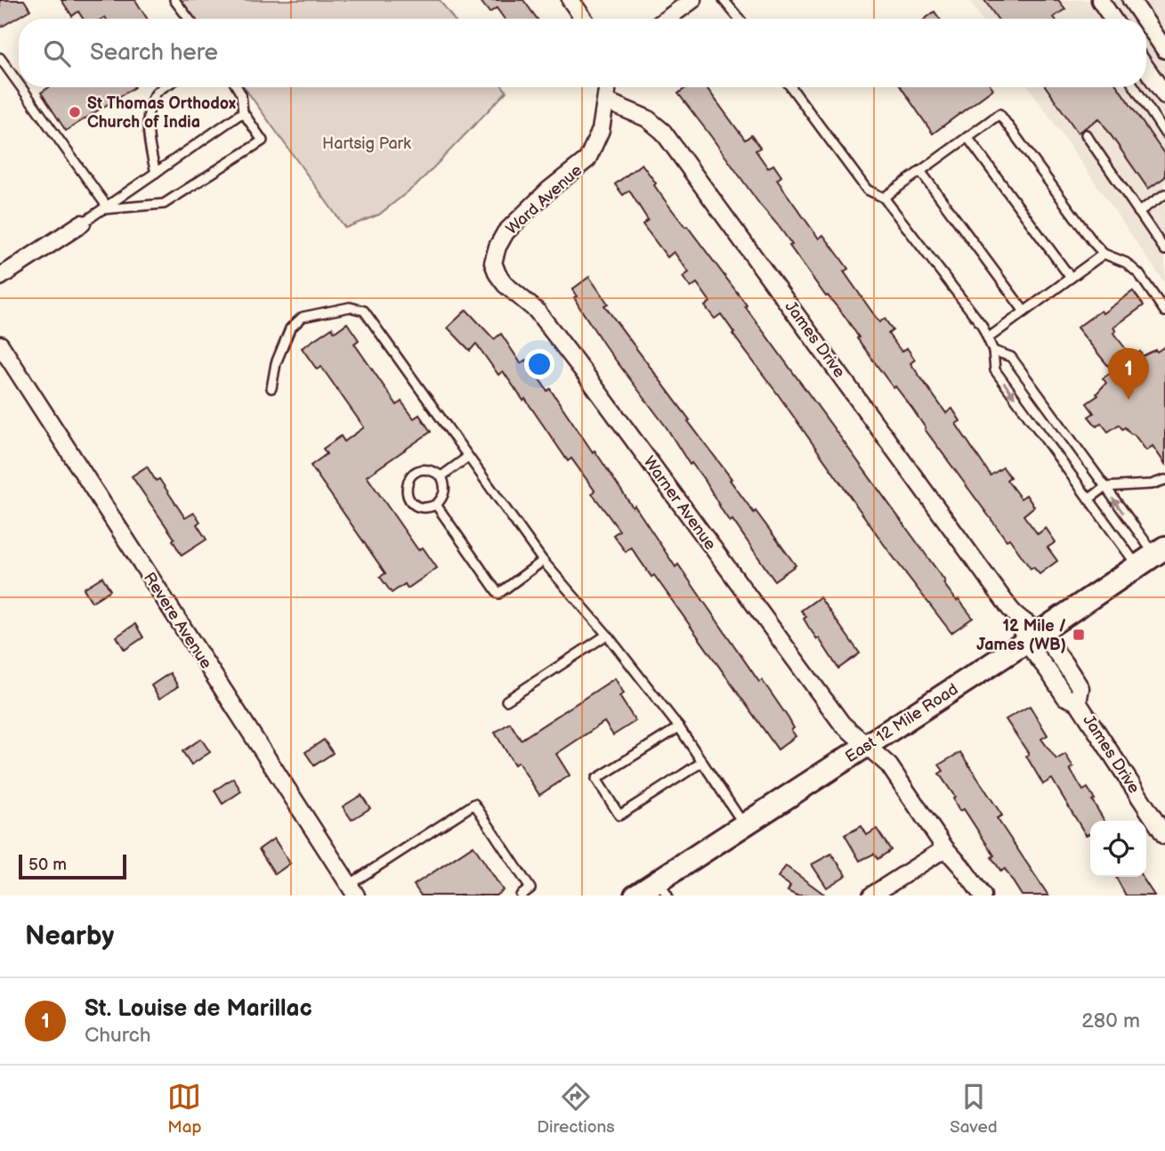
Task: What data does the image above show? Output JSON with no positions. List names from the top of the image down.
{
  "streets": {
    "main road": ["East 12 Mile Road"],
    "street": [
      "Ward Avenue",
      "James Drive",
      "Warner Avenue",
      "Revere Avenue"
    ]
  },
  "crossings": [
    ["Ward Avenue", "James Drive"],
    ["Ward Avenue", "Warner Avenue"],
    ["James Drive", "East 12 Mile Road"],
    ["Warner Avenue", "East 12 Mile Road"]
  ],
  "parks": ["Hartsig Park"],
  "places": {
    "other": ["St Thomas Orthodox Church of India"],
    "transit": ["12 Mile / James (WB)"]
  },
  "scale_bar": "50 m",
  "page": {
    "search": "Search here",
    "pins": "1",
    "scale": "50 m",
    "heading": "Nearby",
    "list": [
      {
        "mark": "1",
        "name": "St. Louise de Marillac",
        "note": "Church",
        "value": "280 m"
      }
    ],
    "nav": ["Map", "Directions", "Saved"]
  }
}
